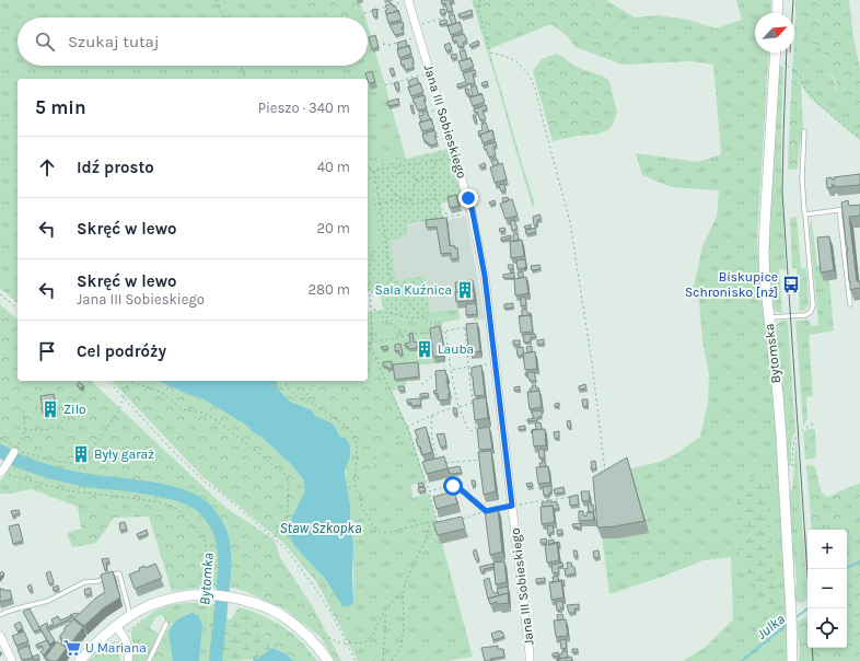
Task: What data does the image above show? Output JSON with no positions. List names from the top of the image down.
{
  "streets": {
    "street": ["Jana III Sobieskiego", "Bytomska"]
  },
  "water": ["Staw Szkopka", "Bytomka", "Julka"],
  "places": {
    "bus stop": ["Biskupice Schronisko [nż]"],
    "building": [
      "Sala Kuźnica",
      "Lauba",
      "Zilo",
      "Były garaż"
    ],
    "supermarket": ["U Mariana"]
  },
  "north": "top right",
  "page": {
    "search": "Szukaj tutaj",
    "heading": ["5 min", "Pieszo · 340 m"],
    "list": [
      ["Idź prosto", "40 m"],
      ["Skręć w lewo", "20 m"],
      ["Skręć w lewo", "Jana III Sobieskiego", "280 m"],
      "Cel podróży"
    ],
    "map_buttons": ["+", "−"]
  }
}
